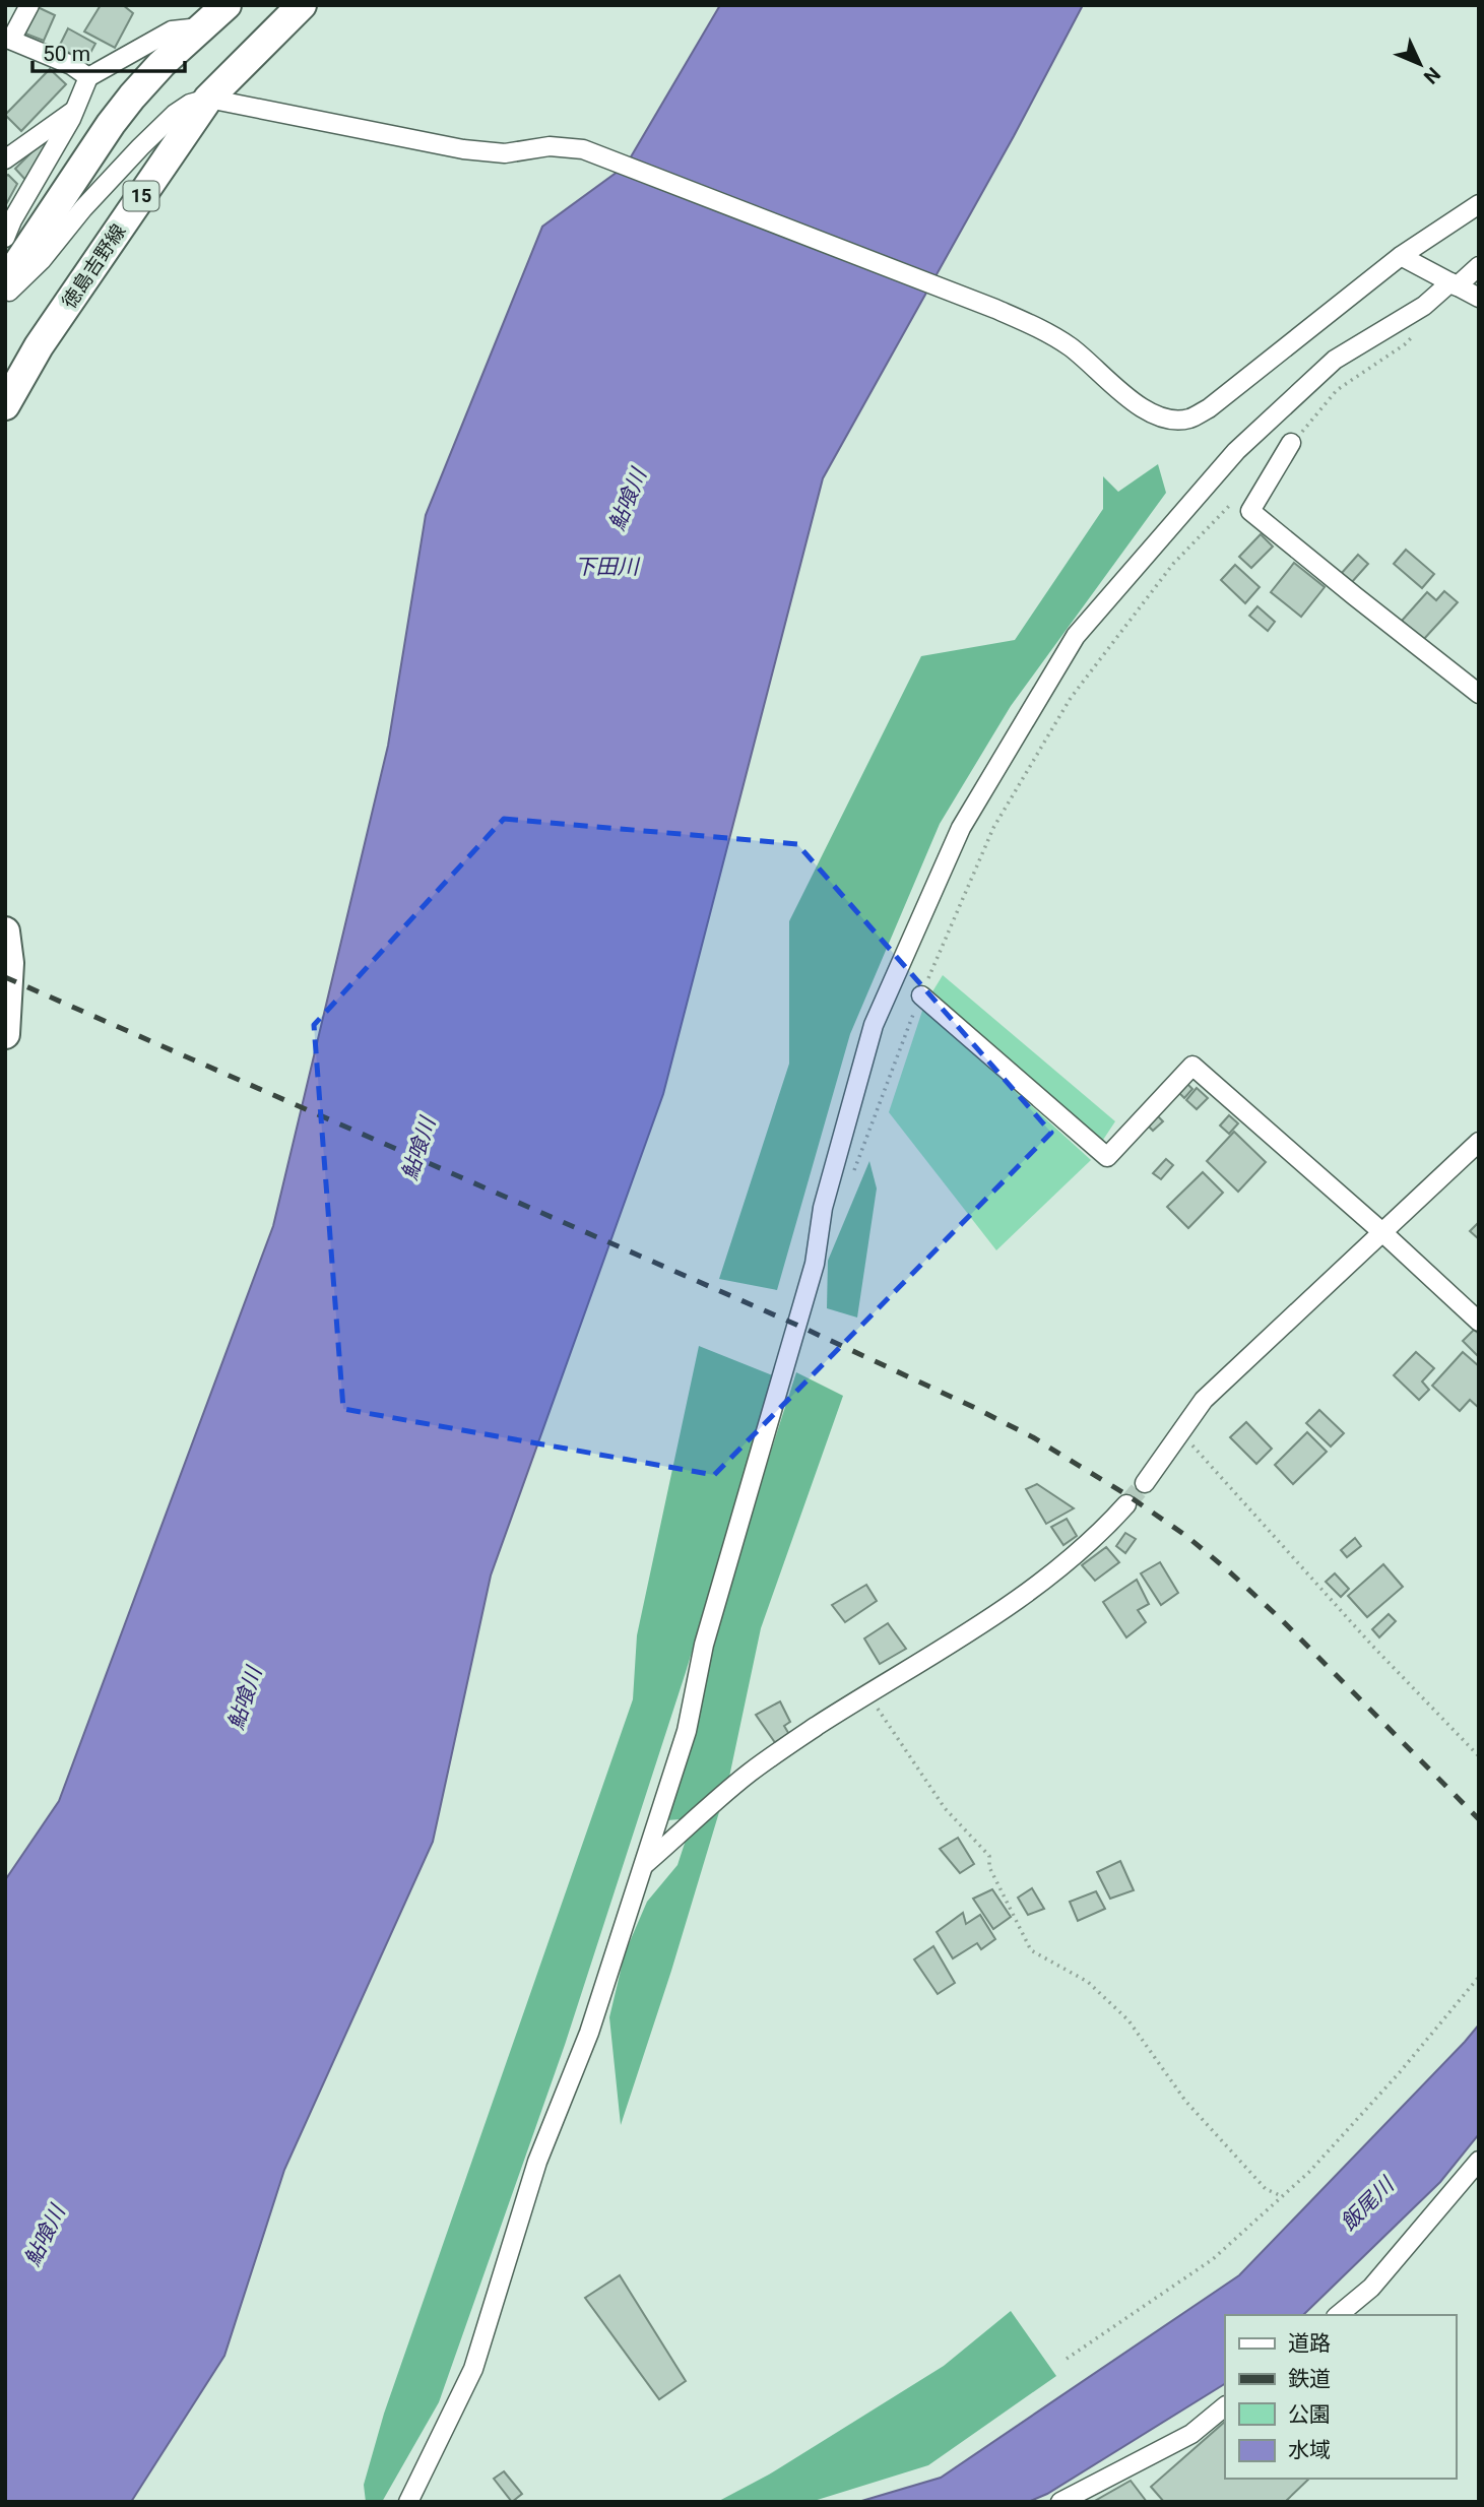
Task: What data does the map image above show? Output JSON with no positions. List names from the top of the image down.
{
  "streets": {
    "main road": ["15", "徳島吉野線"]
  },
  "water": ["鮎喰川", "下田川", "飯尾川"],
  "legend": [
    "道路",
    "鉄道",
    "公園",
    "水域"
  ],
  "scale_bar": "50 m",
  "north": "bottom right"
}
